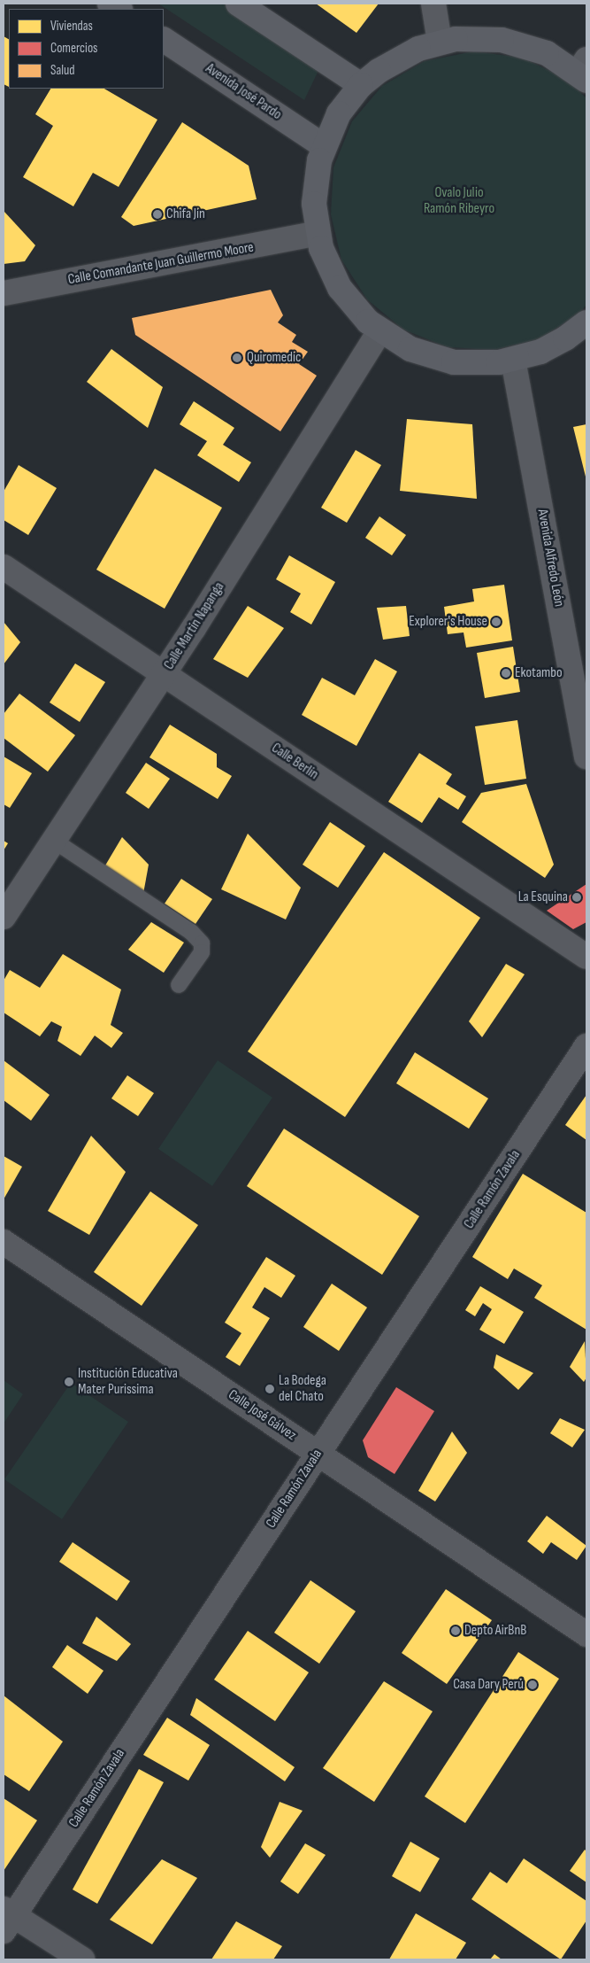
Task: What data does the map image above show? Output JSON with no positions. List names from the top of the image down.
{
  "streets": {
    "main road": ["Avenida José Pardo"],
    "street": [
      "Calle Comandante Juan Guillermo Moore",
      "Avenida Alfredo León",
      "Calle Martín Napanga",
      "Calle Berlín",
      "Calle Ramón Zavala",
      "Calle José Gálvez"
    ]
  },
  "crossings": [
    ["Calle Martín Napanga", "Calle Berlín"],
    ["Calle Ramón Zavala", "Calle José Gálvez"]
  ],
  "parks": ["Ovalo Julio Ramón Ribeyro"],
  "places": [
    "Chifa Jin",
    "Quiromedic",
    "Explorer's House",
    "Ekotambo",
    "La Esquina",
    "Institución Educativa Mater Purissima",
    "La Bodega del Chato",
    "Depto AirBnB",
    "Casa Dary Perú"
  ],
  "legend": ["Viviendas", "Comercios", "Salud"]
}
